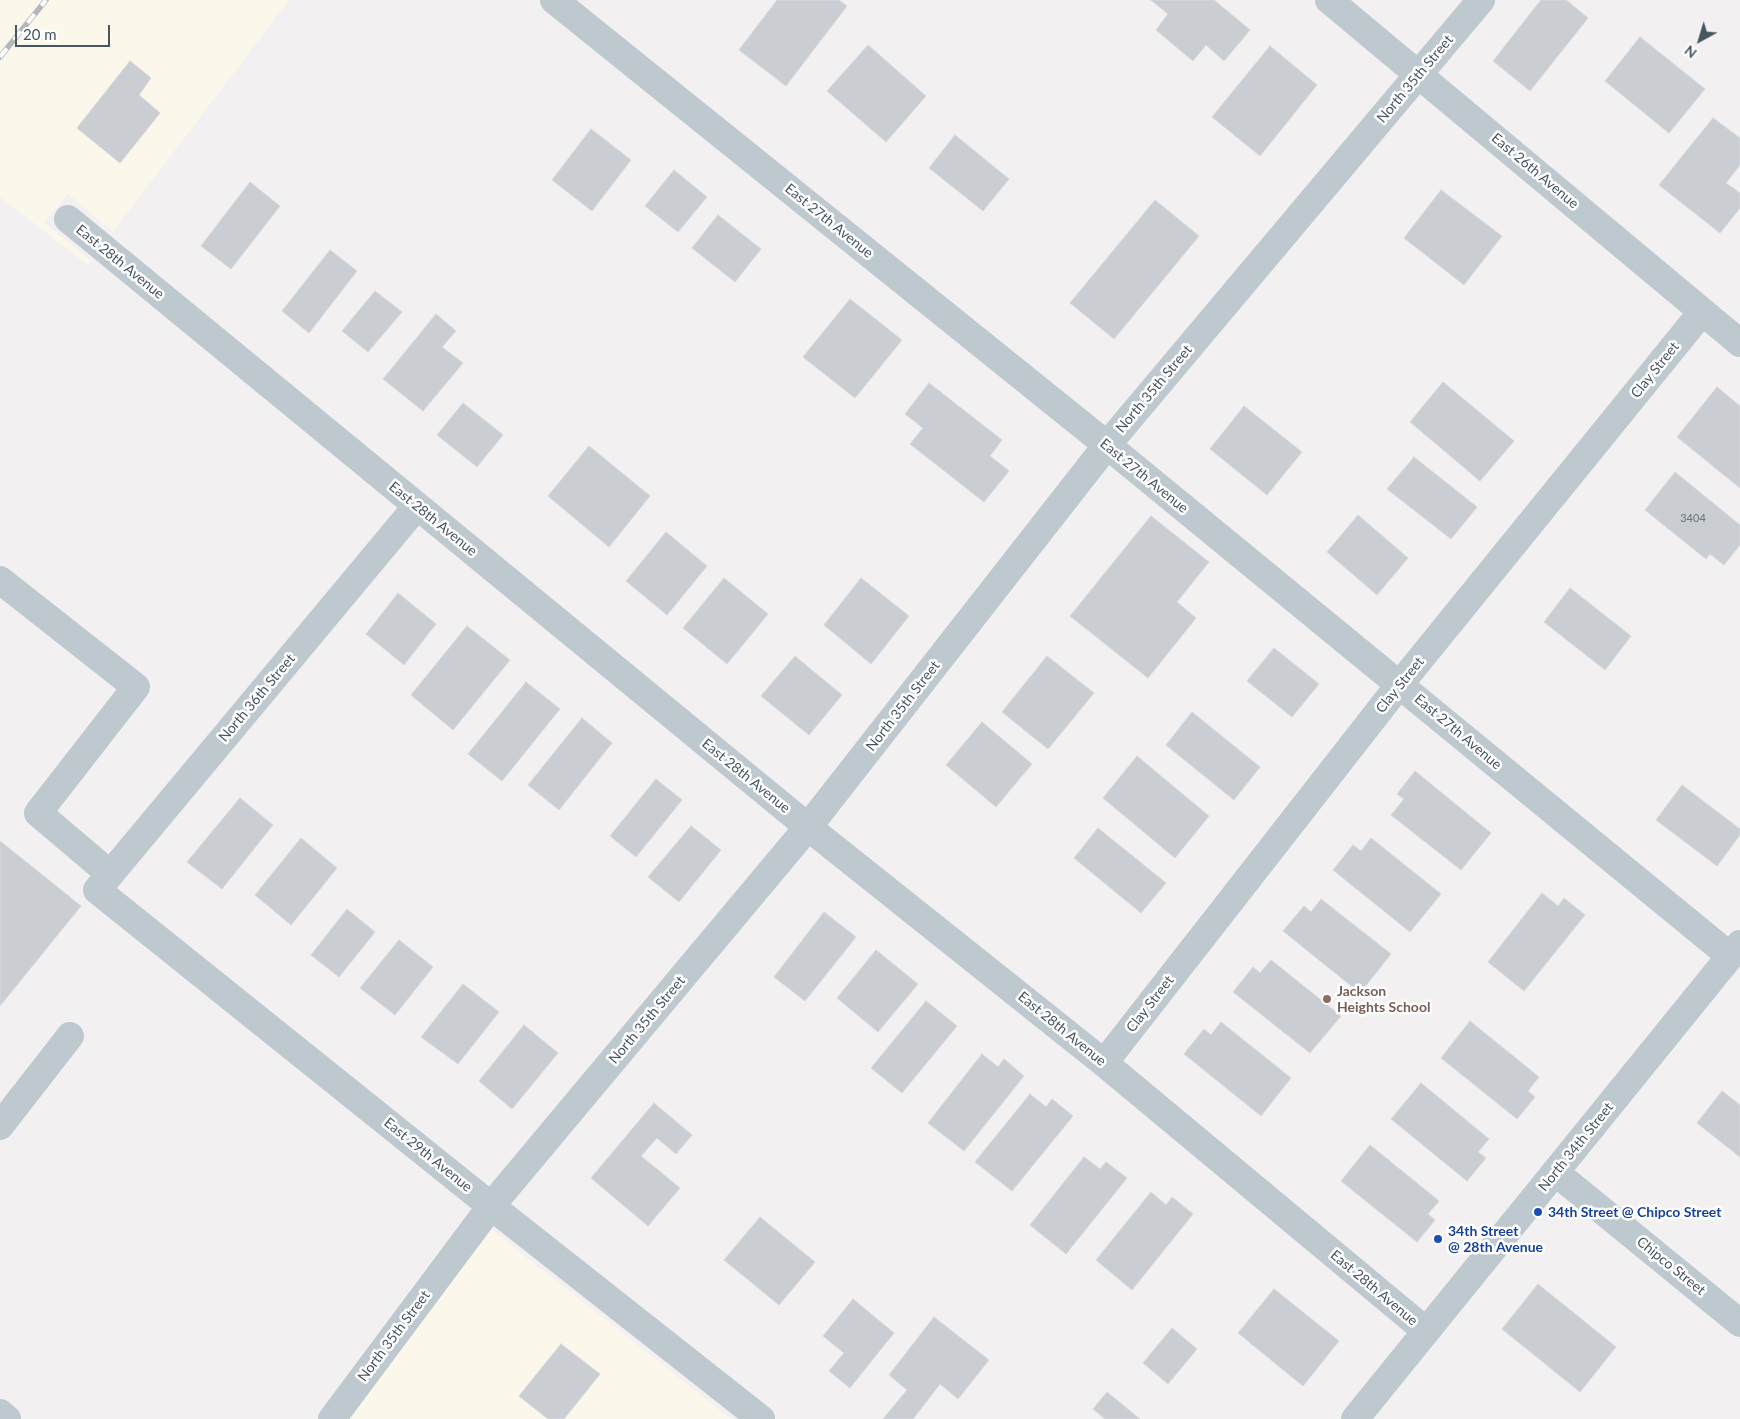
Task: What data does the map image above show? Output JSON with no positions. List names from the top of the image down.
{
  "streets": {
    "street": [
      "North 35th Street",
      "East 26th Avenue",
      "East 27th Avenue",
      "East 28th Avenue",
      "Clay Street",
      "North 36th Street",
      "North 34th Street",
      "East 29th Avenue",
      "Chipco Street"
    ]
  },
  "crossings": [
    ["North 35th Street", "East 26th Avenue"],
    ["North 35th Street", "East 27th Avenue"],
    ["North 35th Street", "East 28th Avenue"],
    ["North 35th Street", "East 29th Avenue"],
    ["East 26th Avenue", "Clay Street"],
    ["East 27th Avenue", "Clay Street"],
    ["East 27th Avenue", "North 34th Street"],
    ["East 28th Avenue", "Clay Street"],
    ["East 28th Avenue", "North 36th Street"],
    ["East 28th Avenue", "North 34th Street"],
    ["North 36th Street", "East 29th Avenue"],
    ["North 34th Street", "Chipco Street"]
  ],
  "places": ["Jackson Heights School", "34th Street @ Chipco Street", "34th Street @ 28th Avenue"],
  "house_numbers": ["3404"],
  "scale_bar": "20 m",
  "north": "bottom left"
}
